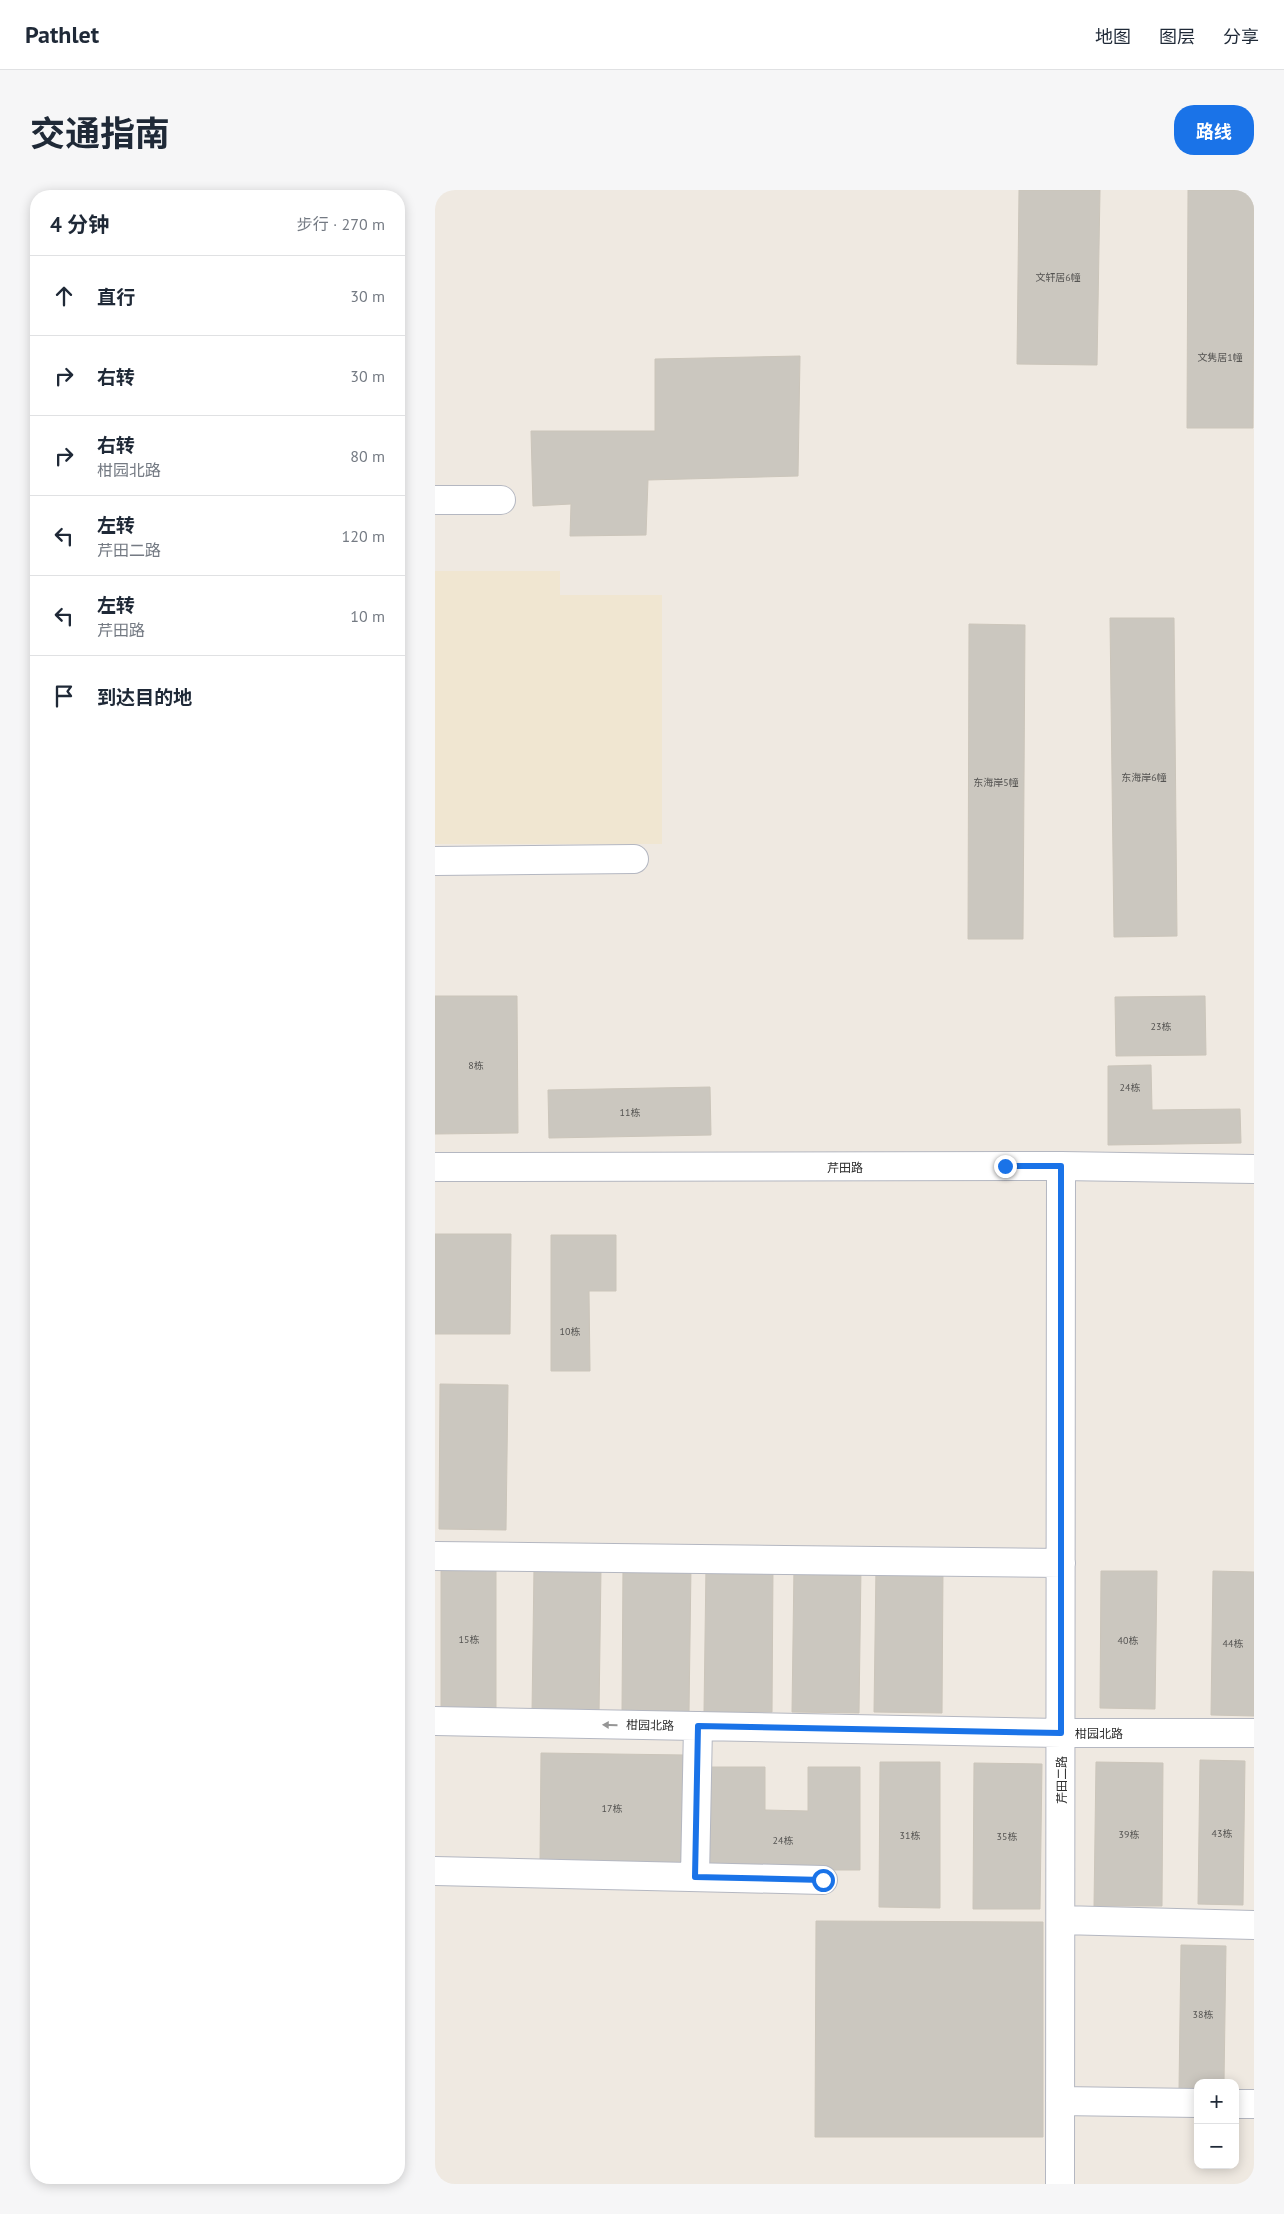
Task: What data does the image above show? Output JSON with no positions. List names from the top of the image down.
{
  "streets": {
    "street": ["芹田路", "柑园北路", "芹田二路"]
  },
  "crossings": [
    ["芹田路", "芹田二路"],
    ["柑园北路", "芹田二路"]
  ],
  "house_numbers": [
    "文轩居6幢",
    "文隽居1幢",
    "东海岸6幢",
    "东海岸5幢",
    "23栋",
    "8栋",
    "24栋",
    "11栋",
    "10栋",
    "15栋",
    "40栋",
    "44栋",
    "17栋",
    "43栋",
    "39栋",
    "31栋",
    "35栋",
    "24栋",
    "38栋"
  ],
  "page": {
    "header": "Pathlet",
    "nav": ["地图", "图层", "分享"],
    "title": "交通指南",
    "buttons": "路线",
    "heading": ["4 分钟", "步行 · 270 m"],
    "list": [
      ["直行", "30 m"],
      ["右转", "30 m"],
      ["右转", "柑园北路", "80 m"],
      ["左转", "芹田二路", "120 m"],
      ["左转", "芹田路", "10 m"],
      "到达目的地"
    ],
    "map_buttons": ["+", "−"]
  }
}
